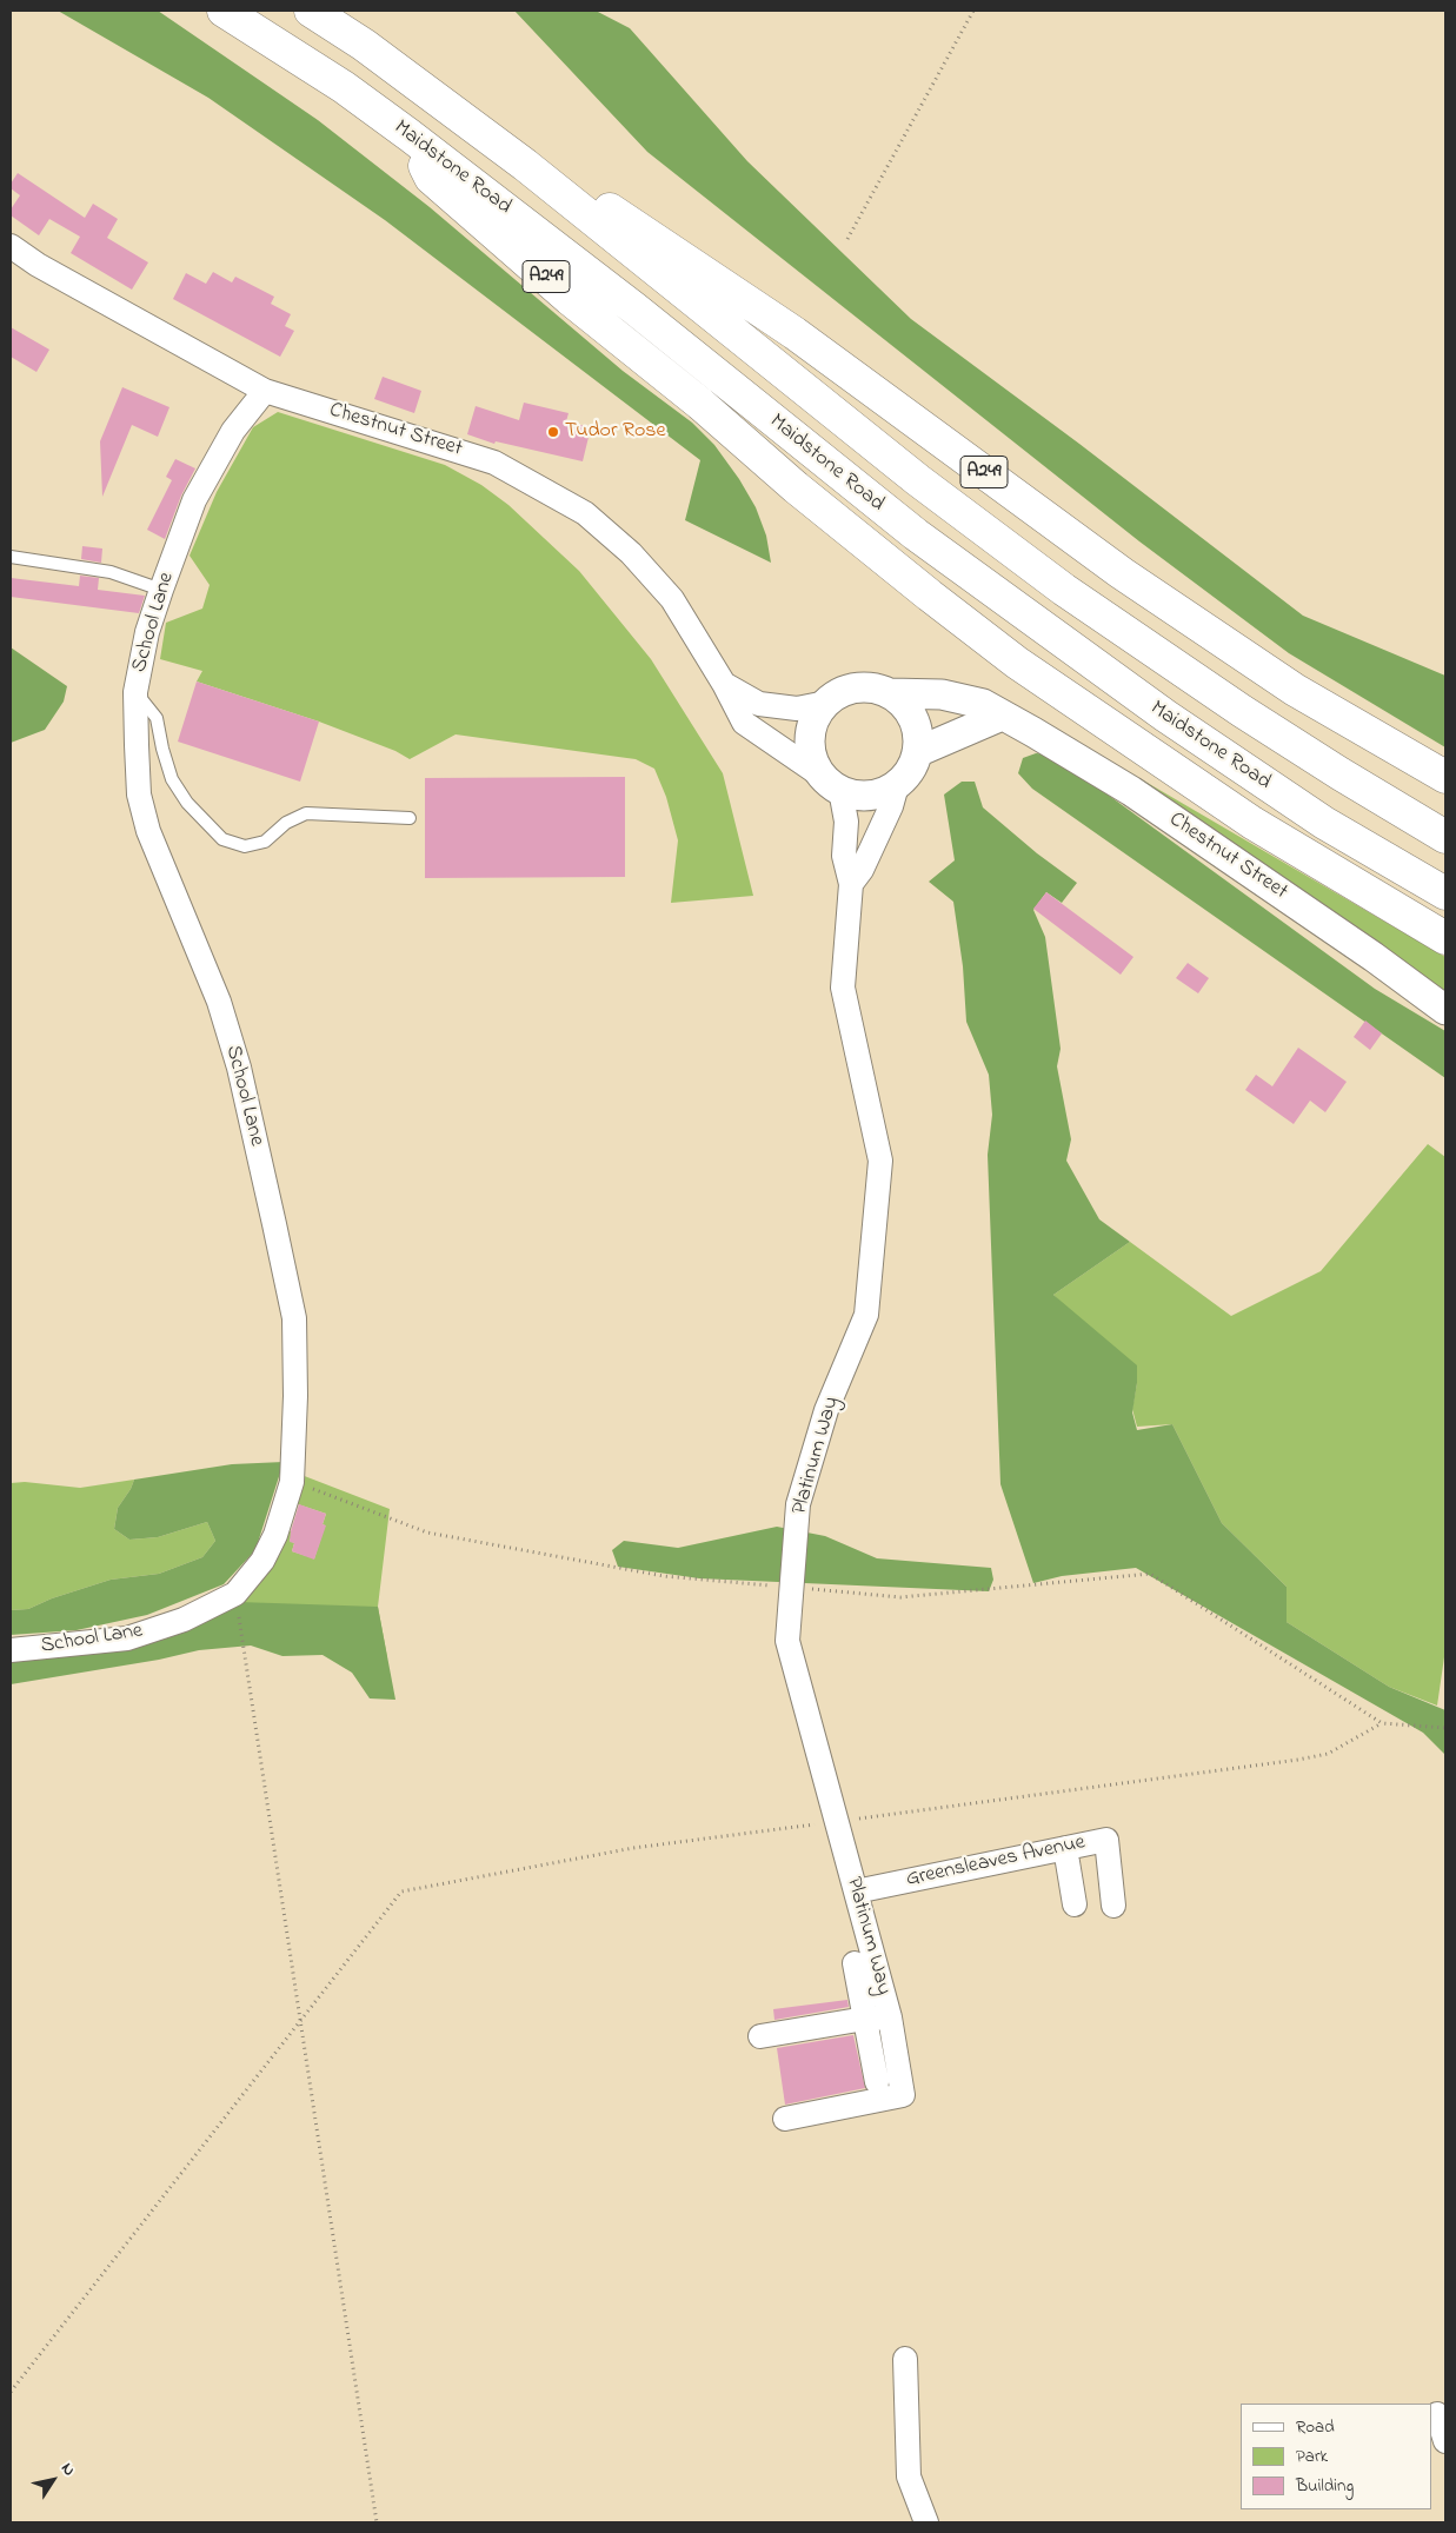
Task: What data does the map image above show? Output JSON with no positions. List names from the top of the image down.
{
  "streets": {
    "highway": ["Maidstone Road", "A249"],
    "street": [
      "Chestnut Street",
      "School Lane",
      "Platinum Way",
      "Greensleaves Avenue"
    ]
  },
  "crossings": [
    ["Maidstone Road", "A249"],
    ["Chestnut Street", "School Lane"],
    ["Chestnut Street", "Platinum Way"],
    ["Platinum Way", "Greensleaves Avenue"]
  ],
  "places": ["Tudor Rose"],
  "legend": ["Road", "Park", "Building"],
  "north": "top right"
}
